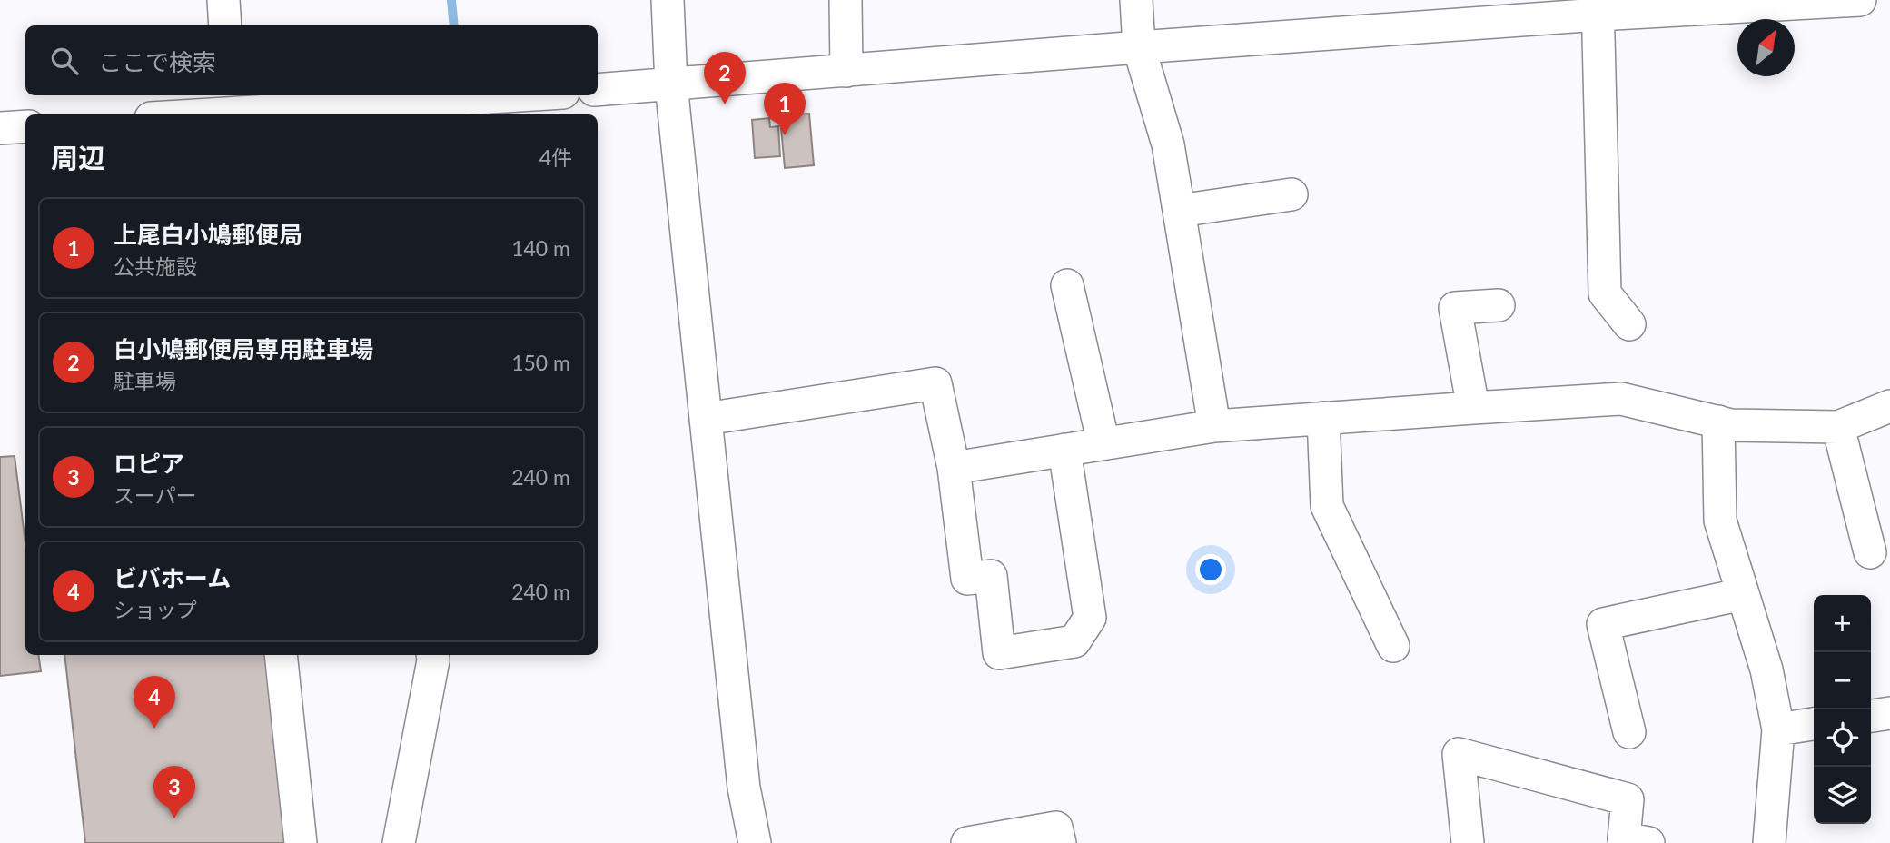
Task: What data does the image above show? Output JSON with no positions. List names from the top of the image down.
{
  "north": "top right",
  "page": {
    "search": "ここで検索",
    "pins": [
      "2",
      "1",
      "4",
      "3"
    ],
    "heading": ["周辺", "4件"],
    "list": [
      {
        "mark": "1",
        "name": "上尾白小鳩郵便局",
        "note": "公共施設",
        "value": "140 m"
      },
      {
        "mark": "2",
        "name": "白小鳩郵便局専用駐車場",
        "note": "駐車場",
        "value": "150 m"
      },
      {
        "mark": "3",
        "name": "ロピア",
        "note": "スーパー",
        "value": "240 m"
      },
      {
        "mark": "4",
        "name": "ビバホーム",
        "note": "ショップ",
        "value": "240 m"
      }
    ],
    "map_buttons": ["+", "−"]
  }
}
